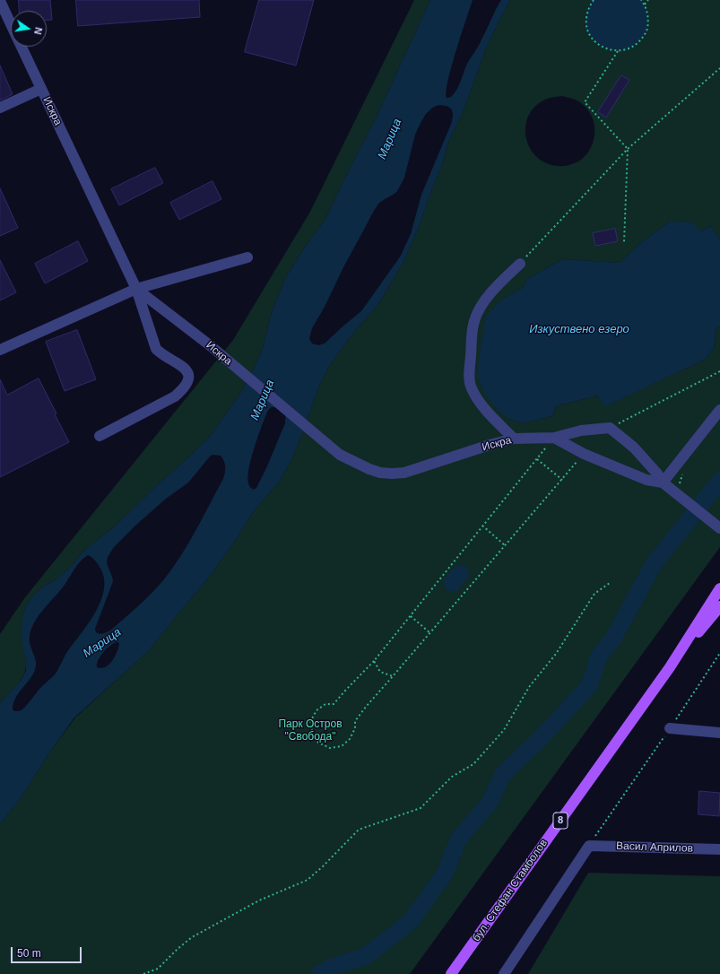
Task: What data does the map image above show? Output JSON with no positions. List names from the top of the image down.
{
  "streets": {
    "main road": ["8", "бул. Стефан Стамболов"],
    "street": ["Искра", "Васил Априлов"]
  },
  "water": ["Марица", "Изкуствено езеро"],
  "parks": ["Парк Остров \"Свобода\""],
  "scale_bar": "50 m",
  "north": "right"
}
